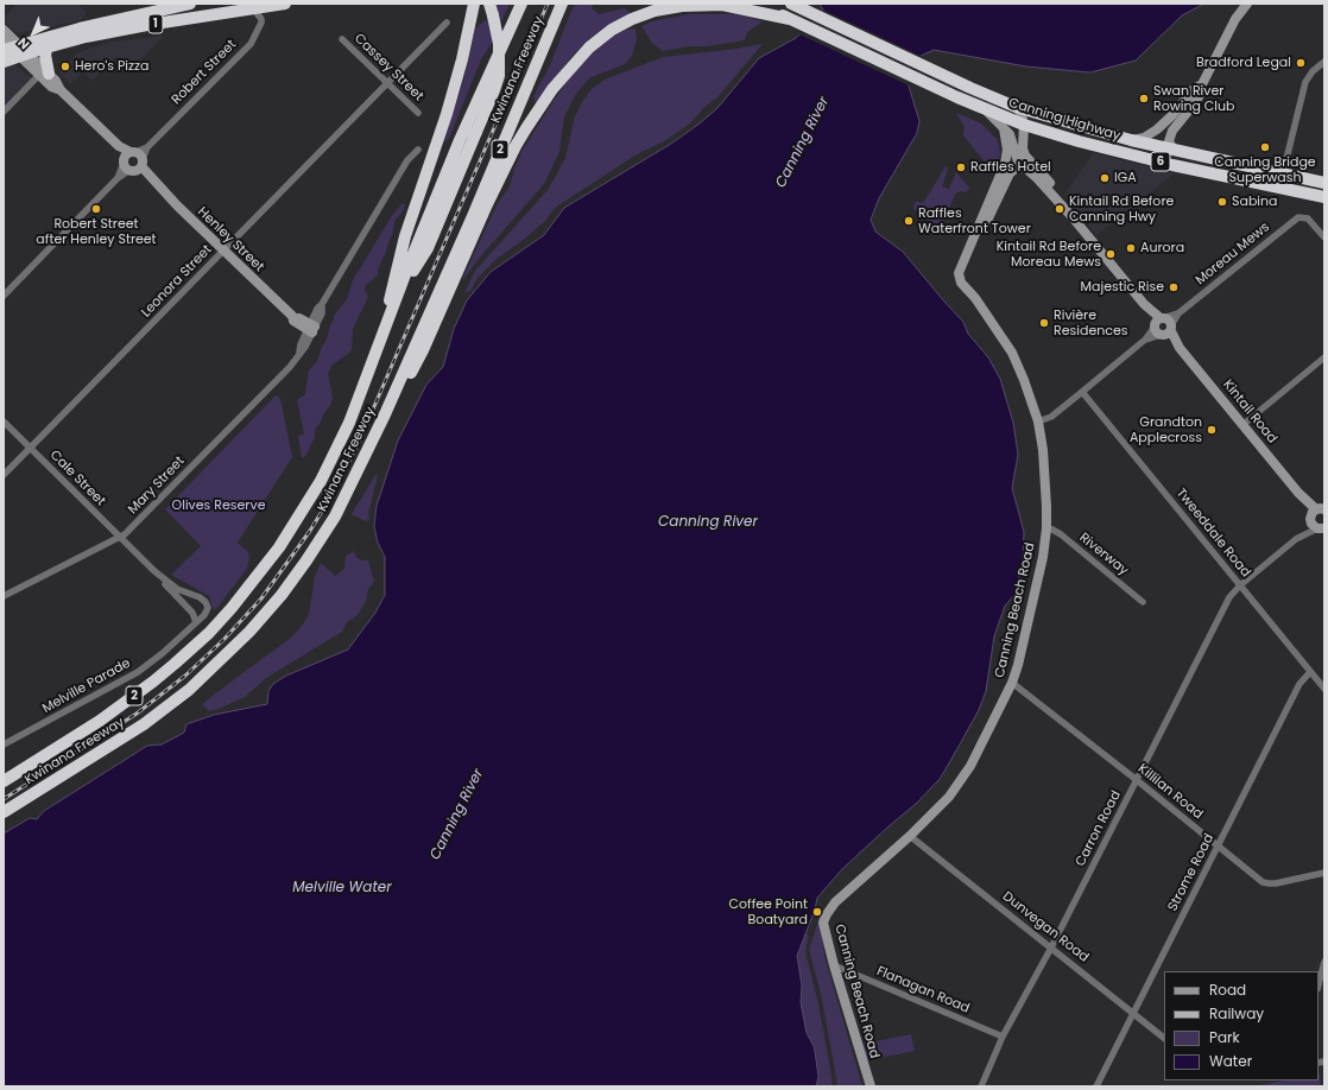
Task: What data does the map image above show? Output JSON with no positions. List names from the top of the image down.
{
  "streets": {
    "highway": [
      "1",
      "Kwinana Freeway",
      "Canning Highway",
      "2",
      "6"
    ],
    "street": [
      "Cassey Street",
      "Robert Street",
      "Henley Street",
      "Moreau Mews",
      "Leonora Street",
      "Kintail Road",
      "Cale Street",
      "Mary Street",
      "Tweeddale Road",
      "Riverway",
      "Canning Beach Road",
      "Melville Parade",
      "Killilan Road",
      "Carron Road",
      "Strome Road",
      "Dunvegan Road",
      "Flanagan Road"
    ]
  },
  "crossings": [
    ["1", "Robert Street"],
    ["1", "Henley Street"],
    ["Cassey Street", "Leonora Street"],
    ["Robert Street", "Henley Street"],
    ["Henley Street", "Leonora Street"],
    ["Henley Street", "Mary Street"],
    ["Moreau Mews", "Kintail Road"],
    ["Leonora Street", "Cale Street"],
    ["Kintail Road", "Carron Road"],
    ["Cale Street", "Mary Street"],
    ["Cale Street", "Melville Parade"],
    ["Tweeddale Road", "Carron Road"],
    ["Tweeddale Road", "Strome Road"],
    ["Riverway", "Canning Beach Road"],
    ["Canning Beach Road", "Killilan Road"],
    ["Canning Beach Road", "Dunvegan Road"],
    ["Canning Beach Road", "Flanagan Road"],
    ["Killilan Road", "Carron Road"],
    ["Killilan Road", "Strome Road"],
    ["Carron Road", "Dunvegan Road"],
    ["Carron Road", "Flanagan Road"],
    ["Strome Road", "Dunvegan Road"]
  ],
  "water": ["Canning River", "Melville Water"],
  "parks": ["Olives Reserve"],
  "places": [
    "Bradford Legal",
    "Hero's Pizza",
    "Swan River Rowing Club",
    "Canning Bridge Superwash",
    "Raffles Hotel",
    "IGA",
    "Sabina",
    "Robert Street after Henley Street",
    "Kintail Rd Before Canning Hwy",
    "Raffles Waterfront Tower",
    "Aurora",
    "Kintail Rd Before Moreau Mews",
    "Majestic Rise",
    "Rivière Residences",
    "Grandton Applecross",
    "Coffee Point Boatyard"
  ],
  "legend": [
    "Road",
    "Railway",
    "Park",
    "Water"
  ],
  "north": "bottom left"
}
